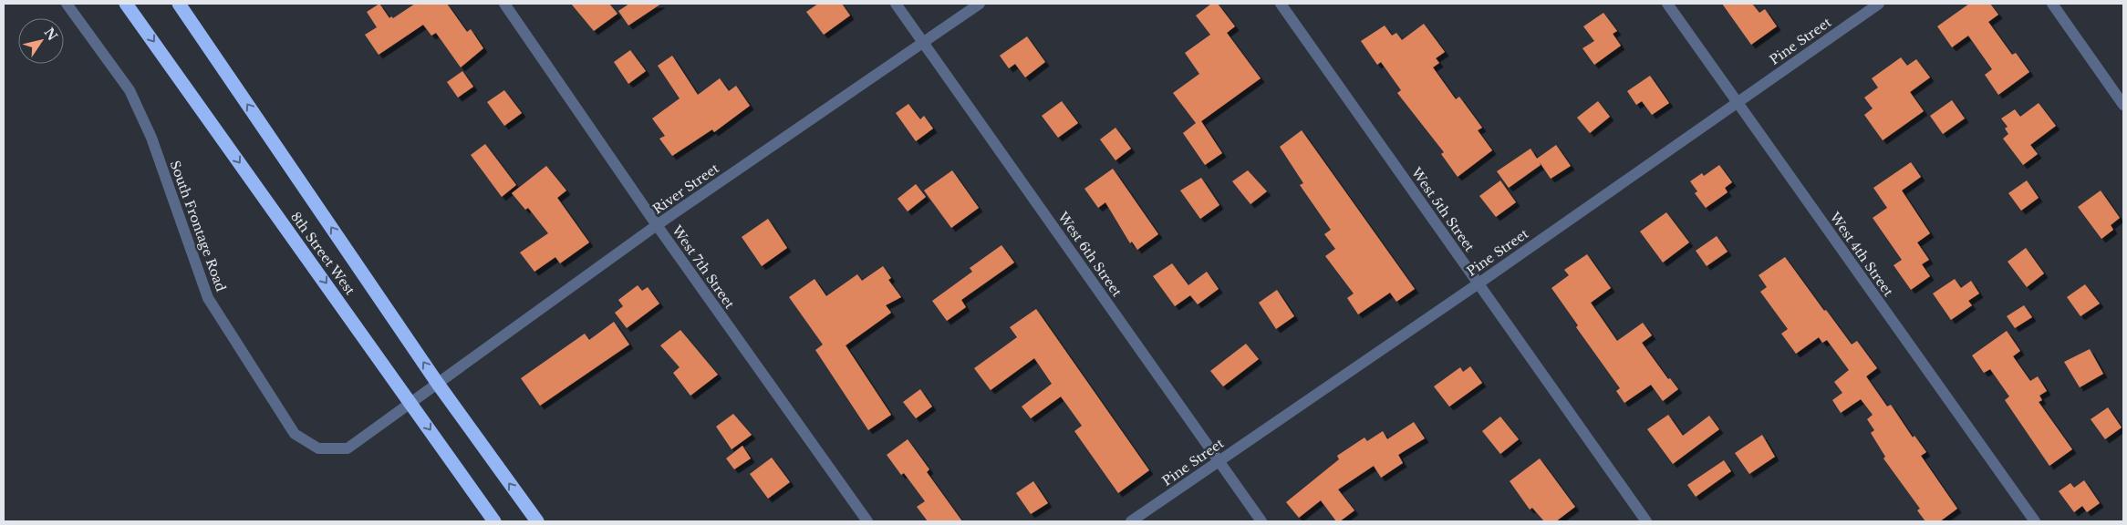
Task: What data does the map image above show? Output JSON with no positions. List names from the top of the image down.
{
  "streets": {
    "highway": ["8th Street West"],
    "street": [
      "Pine Street",
      "River Street",
      "West 5th Street",
      "South Frontage Road",
      "West 6th Street",
      "West 4th Street",
      "West 7th Street"
    ]
  },
  "crossings": [
    ["Pine Street", "West 5th Street"],
    ["Pine Street", "West 6th Street"],
    ["Pine Street", "West 4th Street"],
    ["River Street", "South Frontage Road"],
    ["River Street", "8th Street West"],
    ["River Street", "West 6th Street"],
    ["River Street", "West 7th Street"],
    ["South Frontage Road", "8th Street West"]
  ],
  "north": "top right"
}
